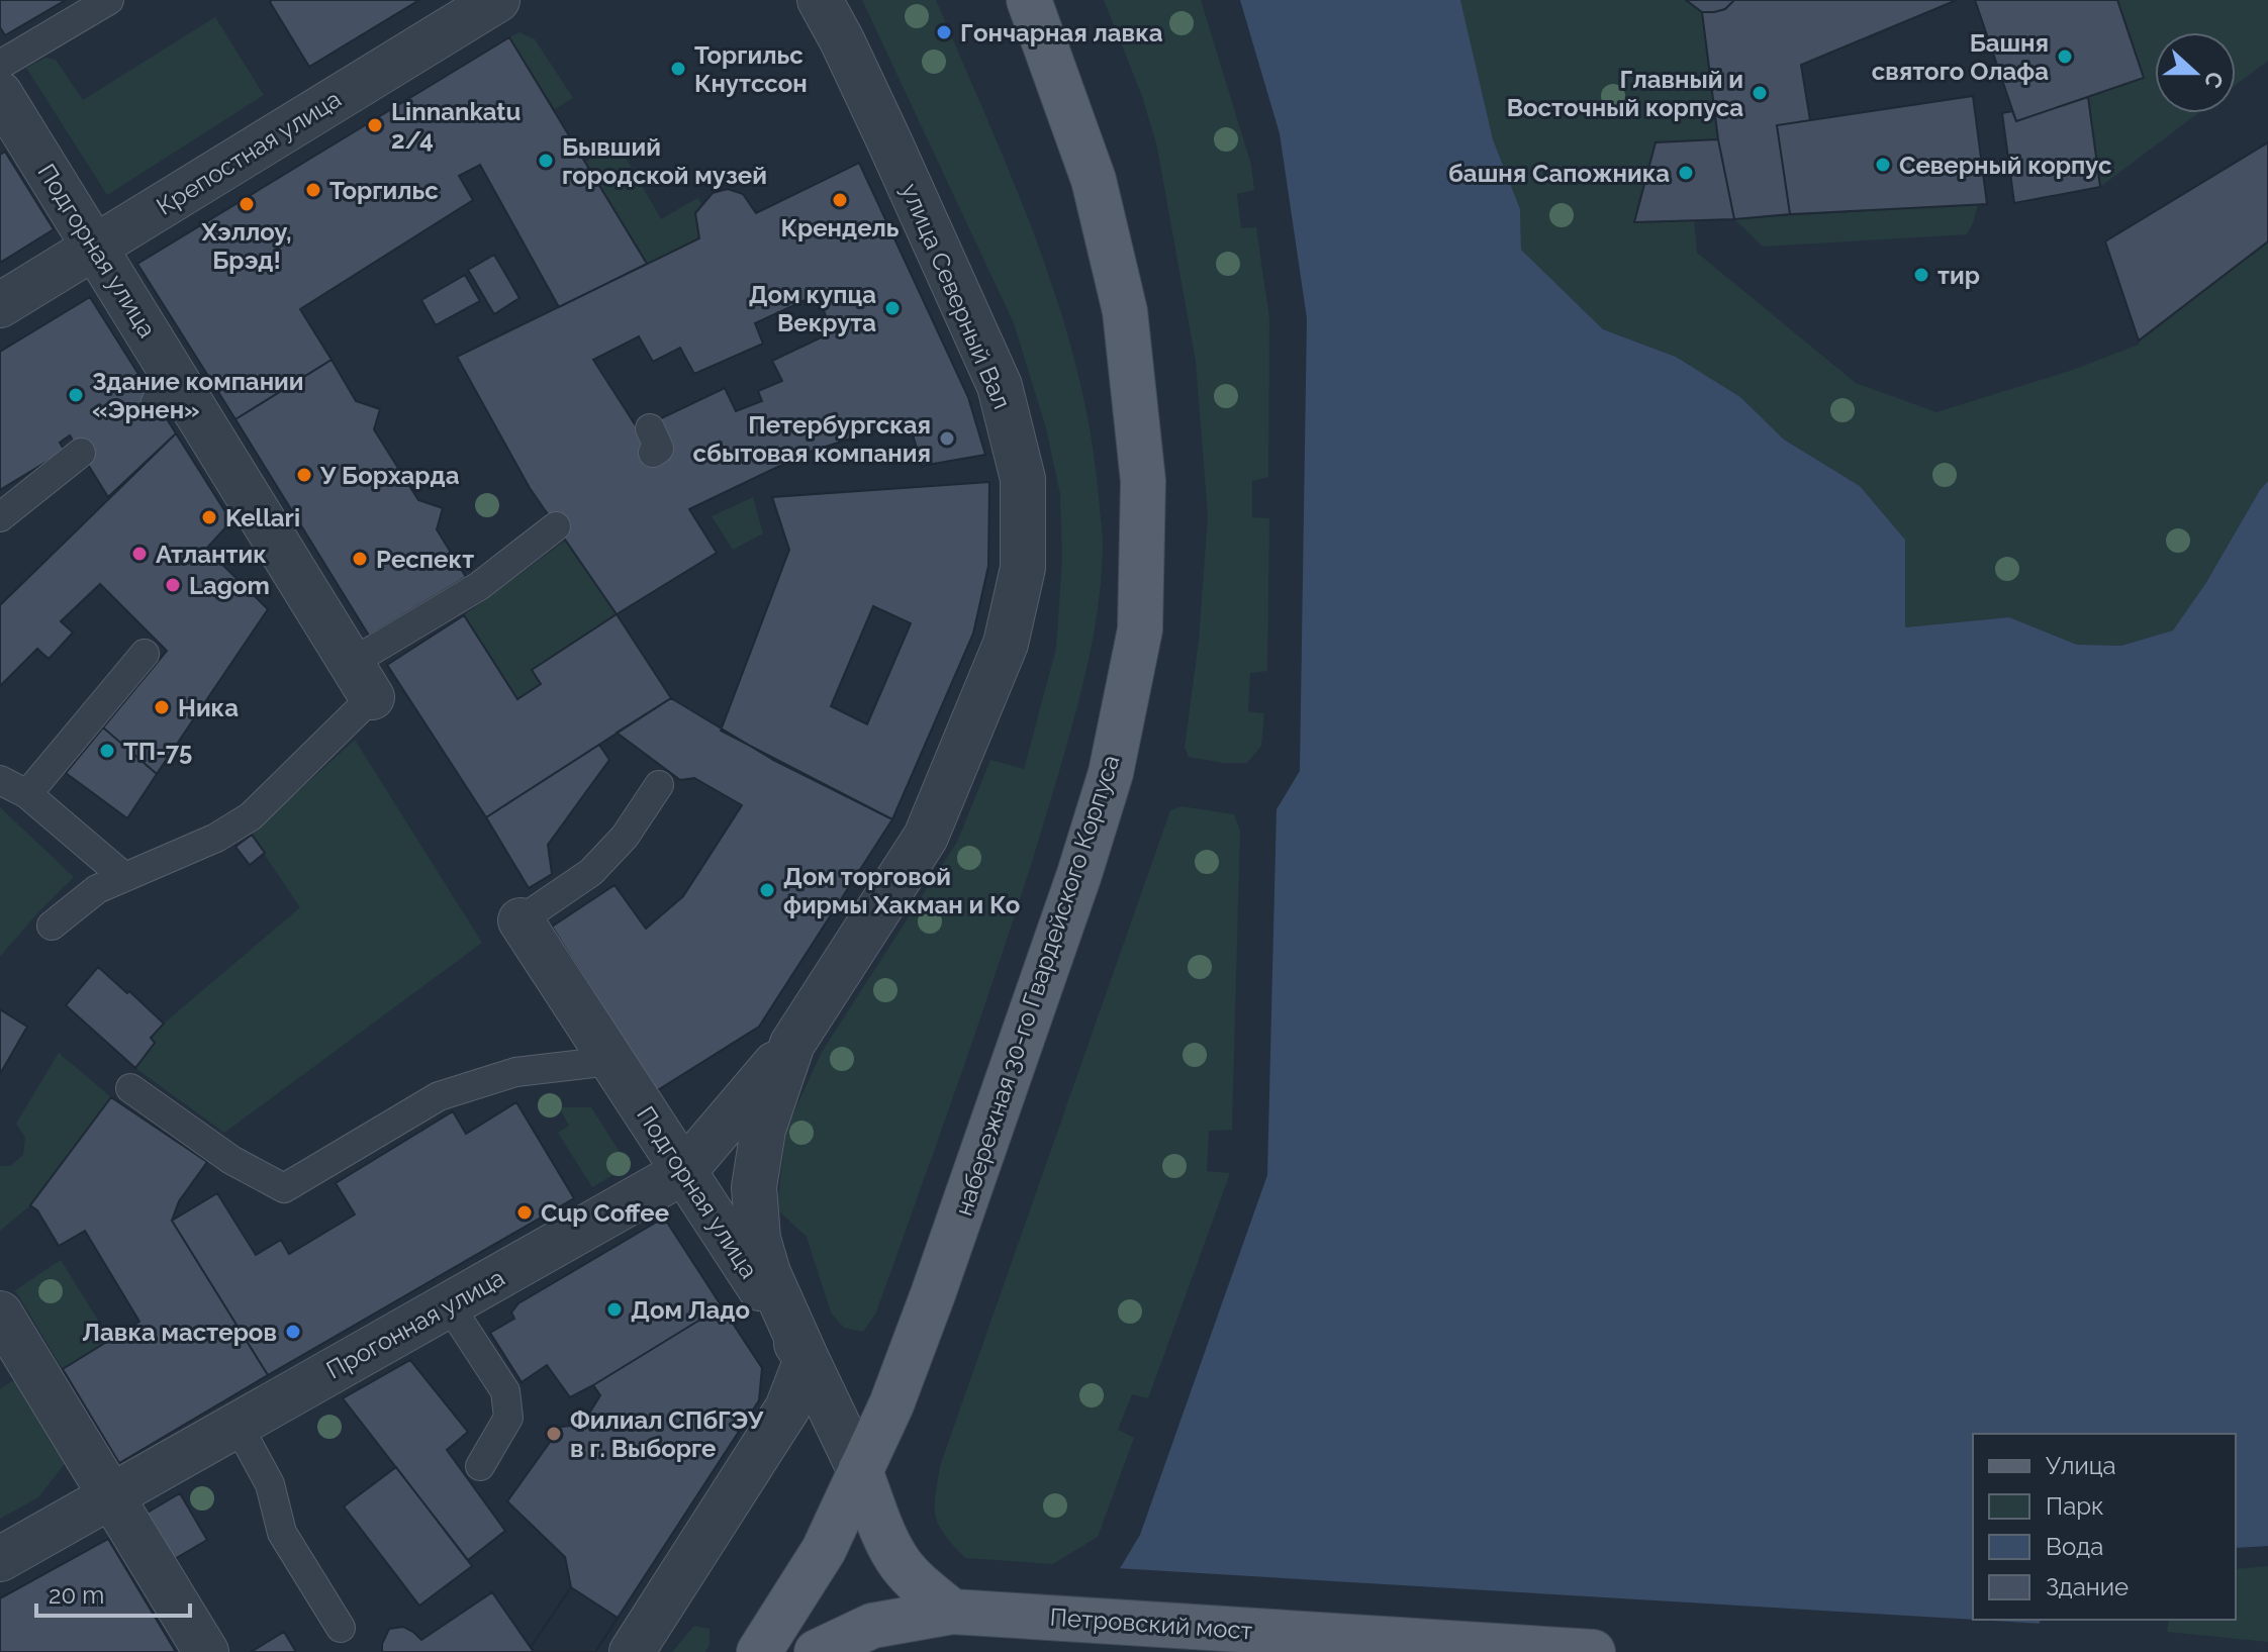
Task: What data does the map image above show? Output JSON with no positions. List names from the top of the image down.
{
  "streets": {
    "main road": ["набережная 30-го Гвардейского Корпуса", "Петровский мост"],
    "street": [
      "Крепостная улица",
      "Подгорная улица",
      "улица Северный Вал",
      "Прогонная улица"
    ]
  },
  "crossings": [
    ["Крепостная улица", "Подгорная улица"],
    ["Подгорная улица", "улица Северный Вал"],
    ["Подгорная улица", "набережная 30-го Гвардейского Корпуса"],
    ["Подгорная улица", "Прогонная улица"],
    ["улица Северный Вал", "Прогонная улица"]
  ],
  "places": [
    "Гончарная лавка",
    "Башня святого Олафа",
    "Торгильс Кнутссон",
    "Главный и Восточный корпуса",
    "Linnankatu 2/4",
    "Бывший городской музей",
    "Северный корпус",
    "башня Сапожника",
    "Торгильс",
    "Крендель",
    "Хэллоу, Брэд!",
    "тир",
    "Дом купца Векрута",
    "Здание компании «Эрнен»",
    "Петербургская сбытовая компания",
    "У Борхарда",
    "Kellari",
    "Атлантик",
    "Респект",
    "Lagom",
    "Ника",
    "ТП-75",
    "Дом торговой фирмы Хакман и Ко",
    "Cup Coffee",
    "Дом Ладо",
    "Лавка мастеров",
    "Филиал СПбГЭУ в г. Выборге"
  ],
  "legend": [
    "Улица",
    "Парк",
    "Вода",
    "Здание"
  ],
  "scale_bar": "20 m",
  "north": "right"
}
